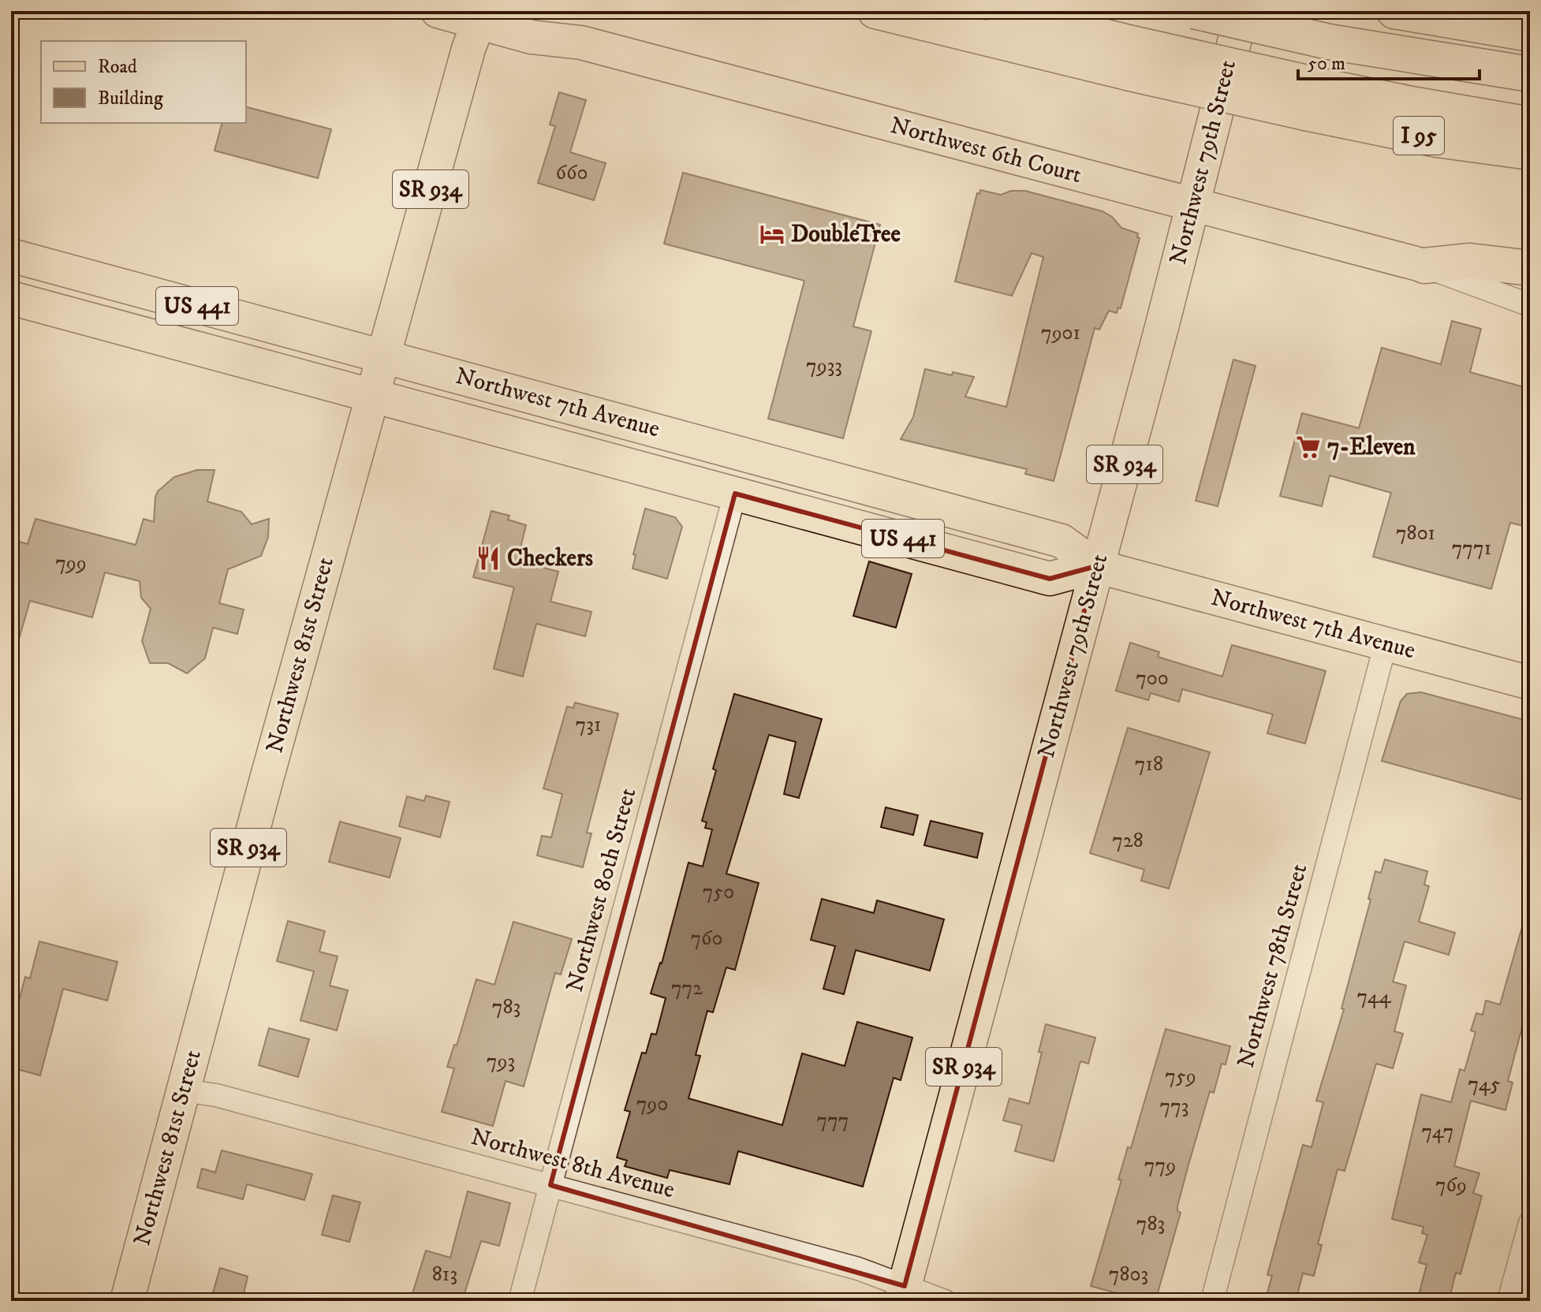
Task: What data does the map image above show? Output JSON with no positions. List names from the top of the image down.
{
  "streets": {
    "highway": ["I 95"],
    "main road": [
      "Northwest 6th Court",
      "Northwest 79th Street",
      "SR 934",
      "US 441",
      "Northwest 7th Avenue",
      "Northwest 81st Street"
    ],
    "street": ["Northwest 80th Street", "Northwest 78th Street", "Northwest 8th Avenue"]
  },
  "crossings": [
    ["Northwest 6th Court", "Northwest 79th Street"],
    ["Northwest 6th Court", "Northwest 81st Street"],
    ["Northwest 79th Street", "Northwest 7th Avenue"],
    ["Northwest 79th Street", "Northwest 8th Avenue"],
    ["Northwest 7th Avenue", "Northwest 81st Street"],
    ["Northwest 7th Avenue", "Northwest 80th Street"],
    ["Northwest 7th Avenue", "Northwest 78th Street"],
    ["Northwest 81st Street", "Northwest 8th Avenue"],
    ["Northwest 80th Street", "Northwest 8th Avenue"]
  ],
  "places": {
    "hotel": ["DoubleTree"],
    "supermarket": ["7-Eleven"],
    "restaurant": ["Checkers"]
  },
  "house_numbers": [
    "660",
    "7901",
    "7933",
    "7801",
    "7771",
    "799",
    "700",
    "731",
    "718",
    "728",
    "750",
    "760",
    "772",
    "744",
    "783",
    "793",
    "759",
    "745",
    "790",
    "773",
    "777",
    "747",
    "779",
    "769",
    "783",
    "813",
    "7803"
  ],
  "legend": ["Road", "Building"],
  "scale_bar": "50 m"
}
